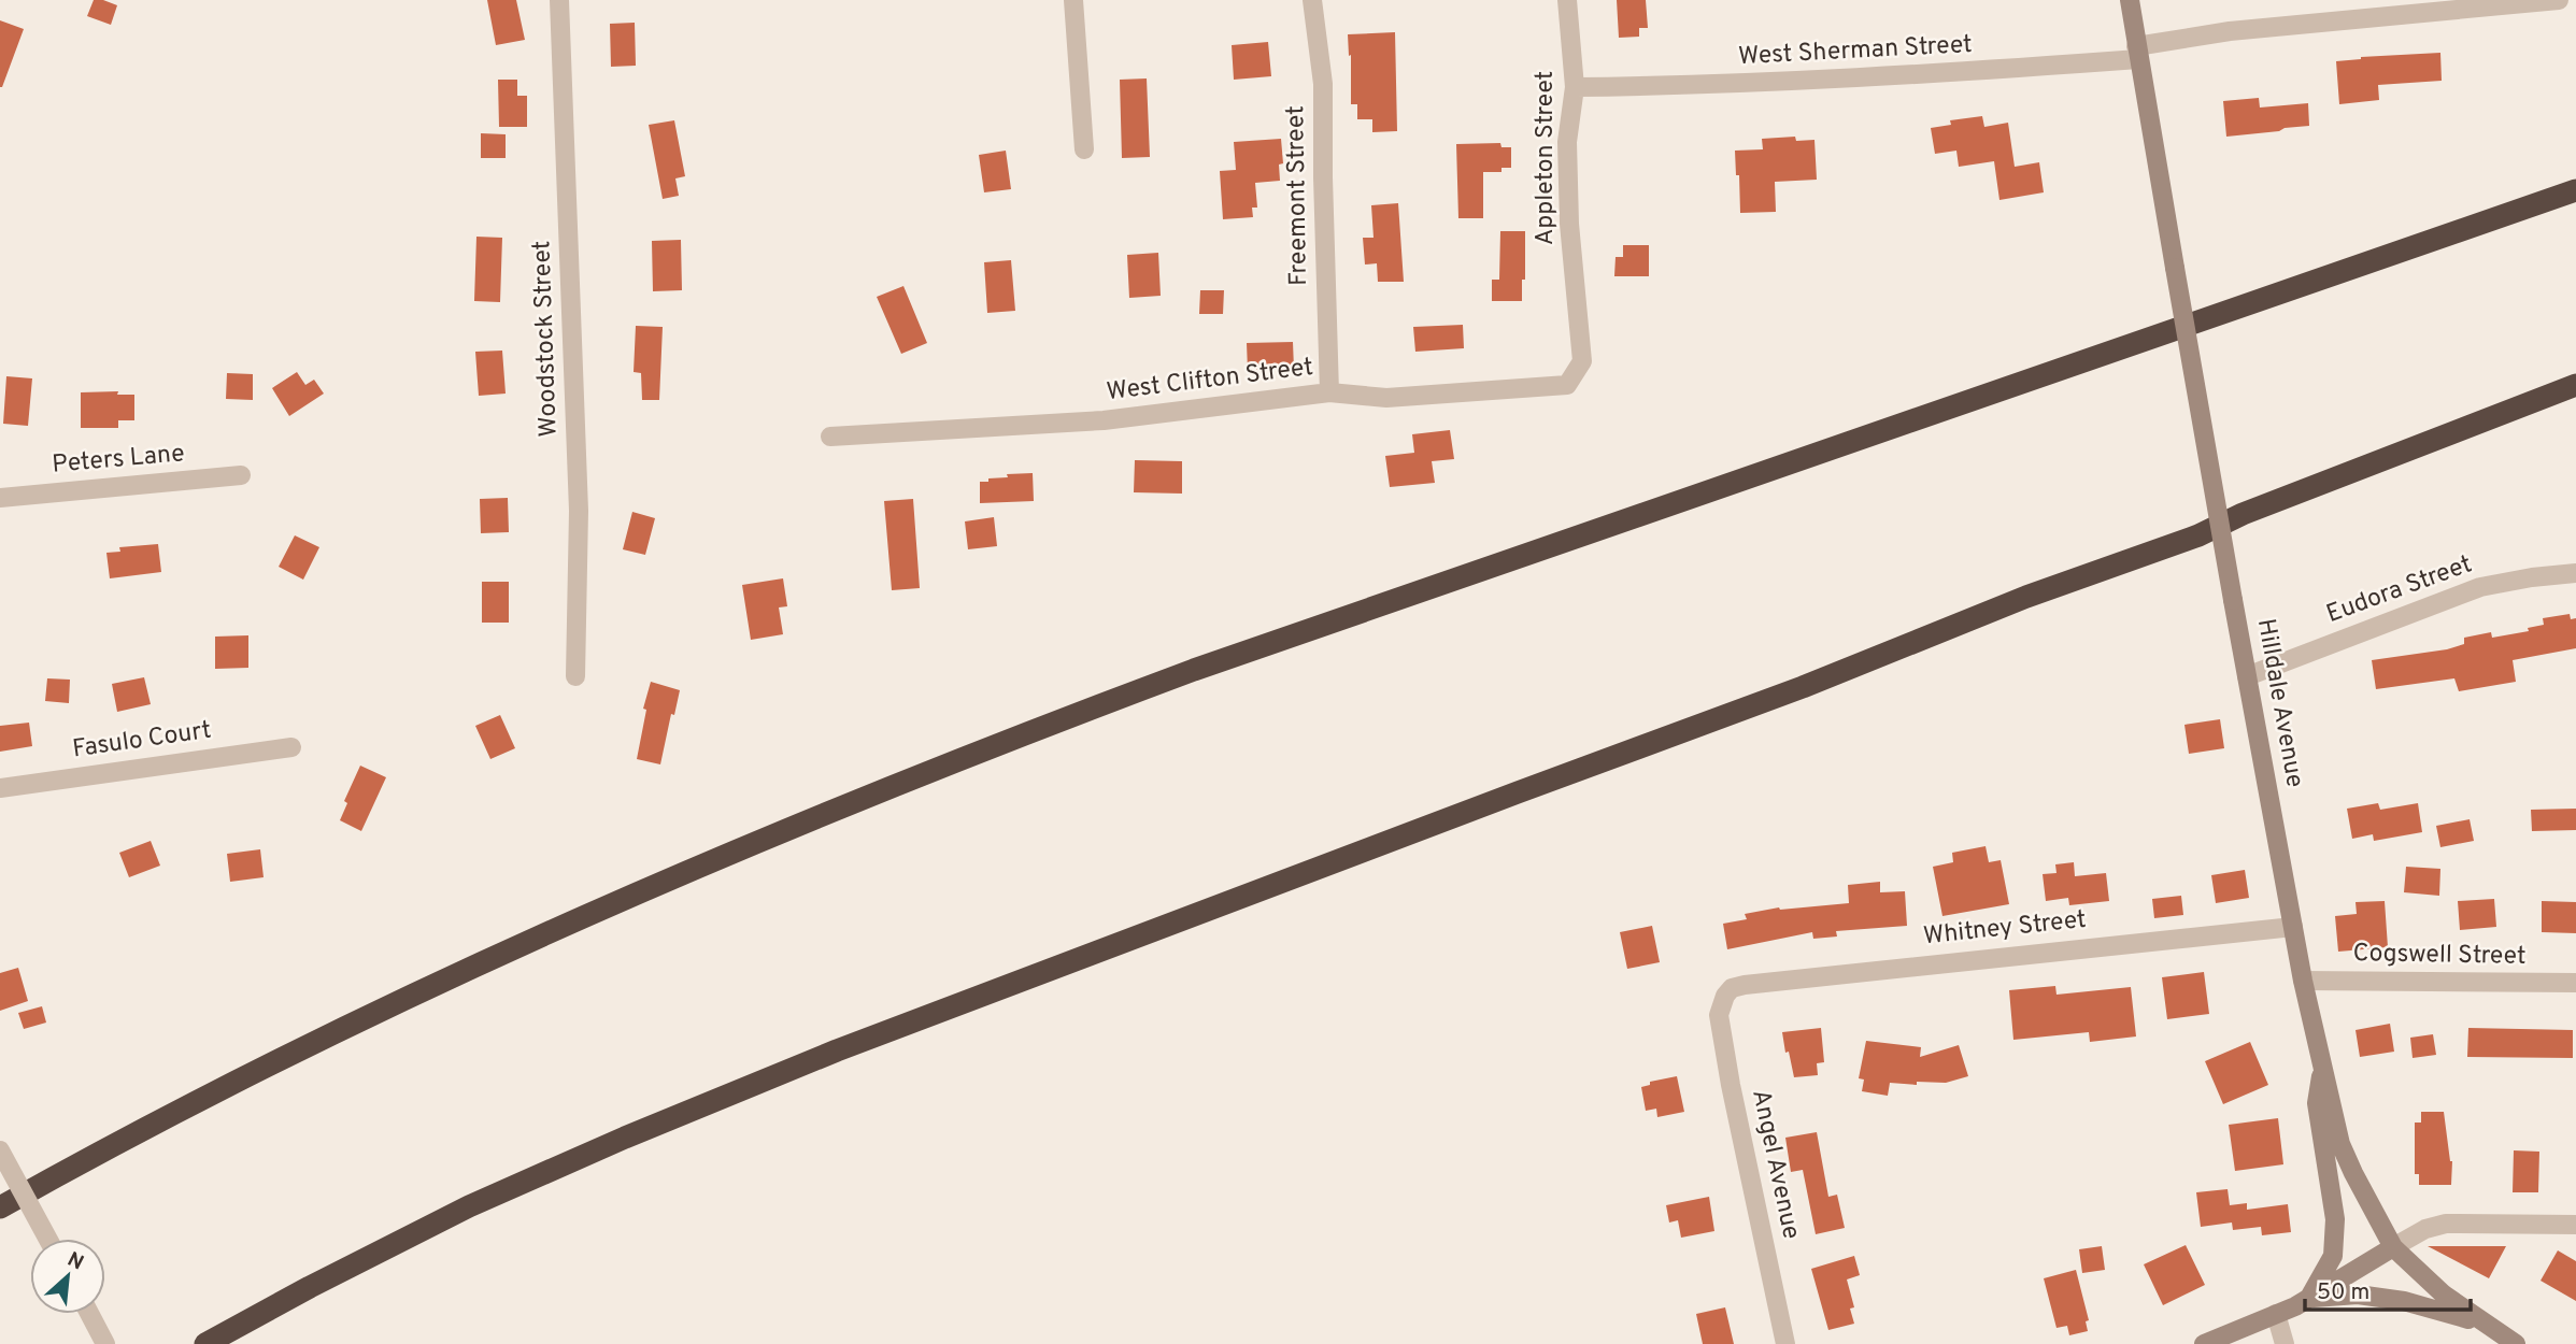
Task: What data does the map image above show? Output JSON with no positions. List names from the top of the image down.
{
  "streets": {
    "main road": ["Hilldale Avenue"],
    "street": [
      "West Sherman Street",
      "Appleton Street",
      "Freemont Street",
      "Woodstock Street",
      "West Clifton Street",
      "Peters Lane",
      "Eudora Street",
      "Fasulo Court",
      "Whitney Street",
      "Cogswell Street",
      "Angel Avenue"
    ]
  },
  "crossings": [
    ["West Sherman Street", "Appleton Street"],
    ["West Sherman Street", "Hilldale Avenue"],
    ["Appleton Street", "West Clifton Street"],
    ["Freemont Street", "West Clifton Street"],
    ["Eudora Street", "Hilldale Avenue"],
    ["Hilldale Avenue", "Whitney Street"],
    ["Hilldale Avenue", "Cogswell Street"],
    ["Whitney Street", "Angel Avenue"]
  ],
  "scale_bar": "50 m",
  "north": "top right"
}
